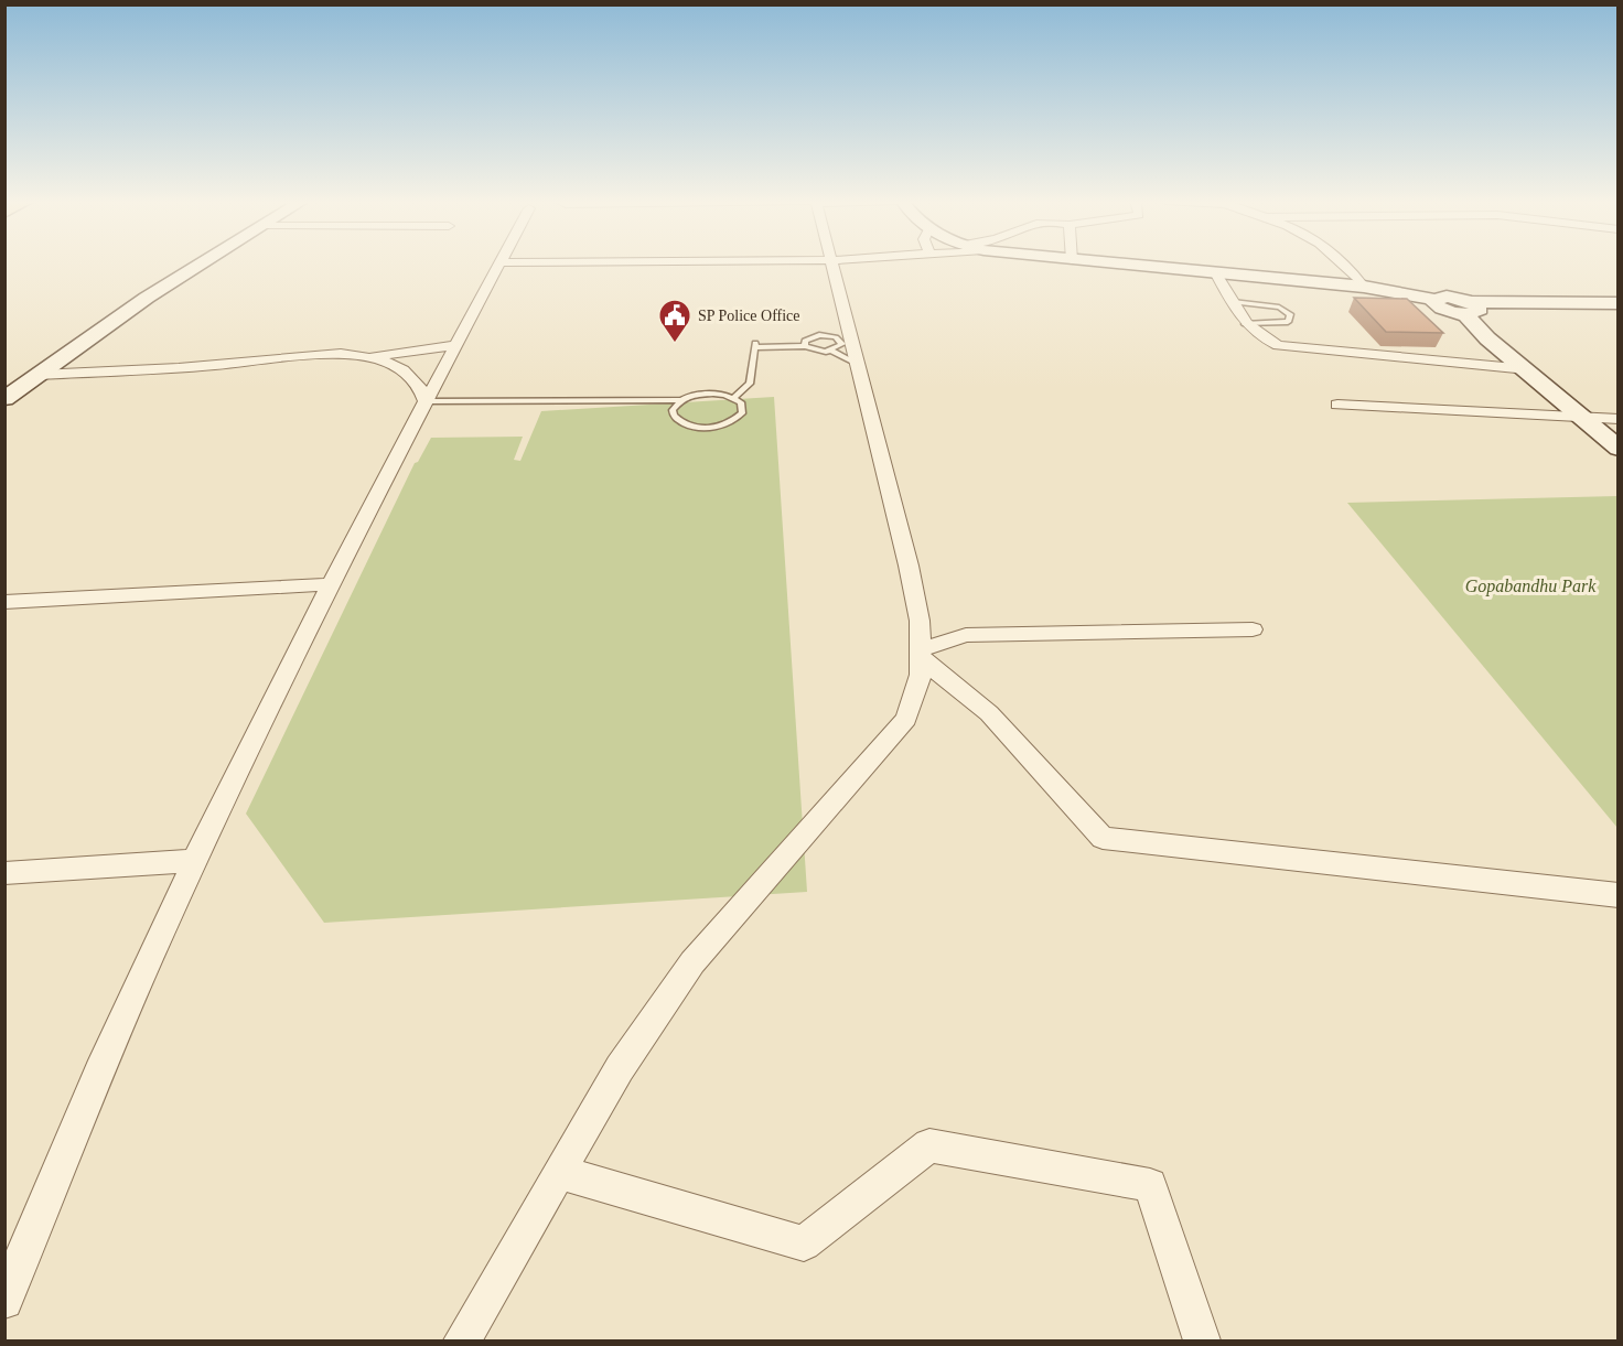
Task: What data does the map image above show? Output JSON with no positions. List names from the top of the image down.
{
  "parks": ["Gopabandhu Park"],
  "places": {
    "public building": ["SP Police Office"]
  }
}
